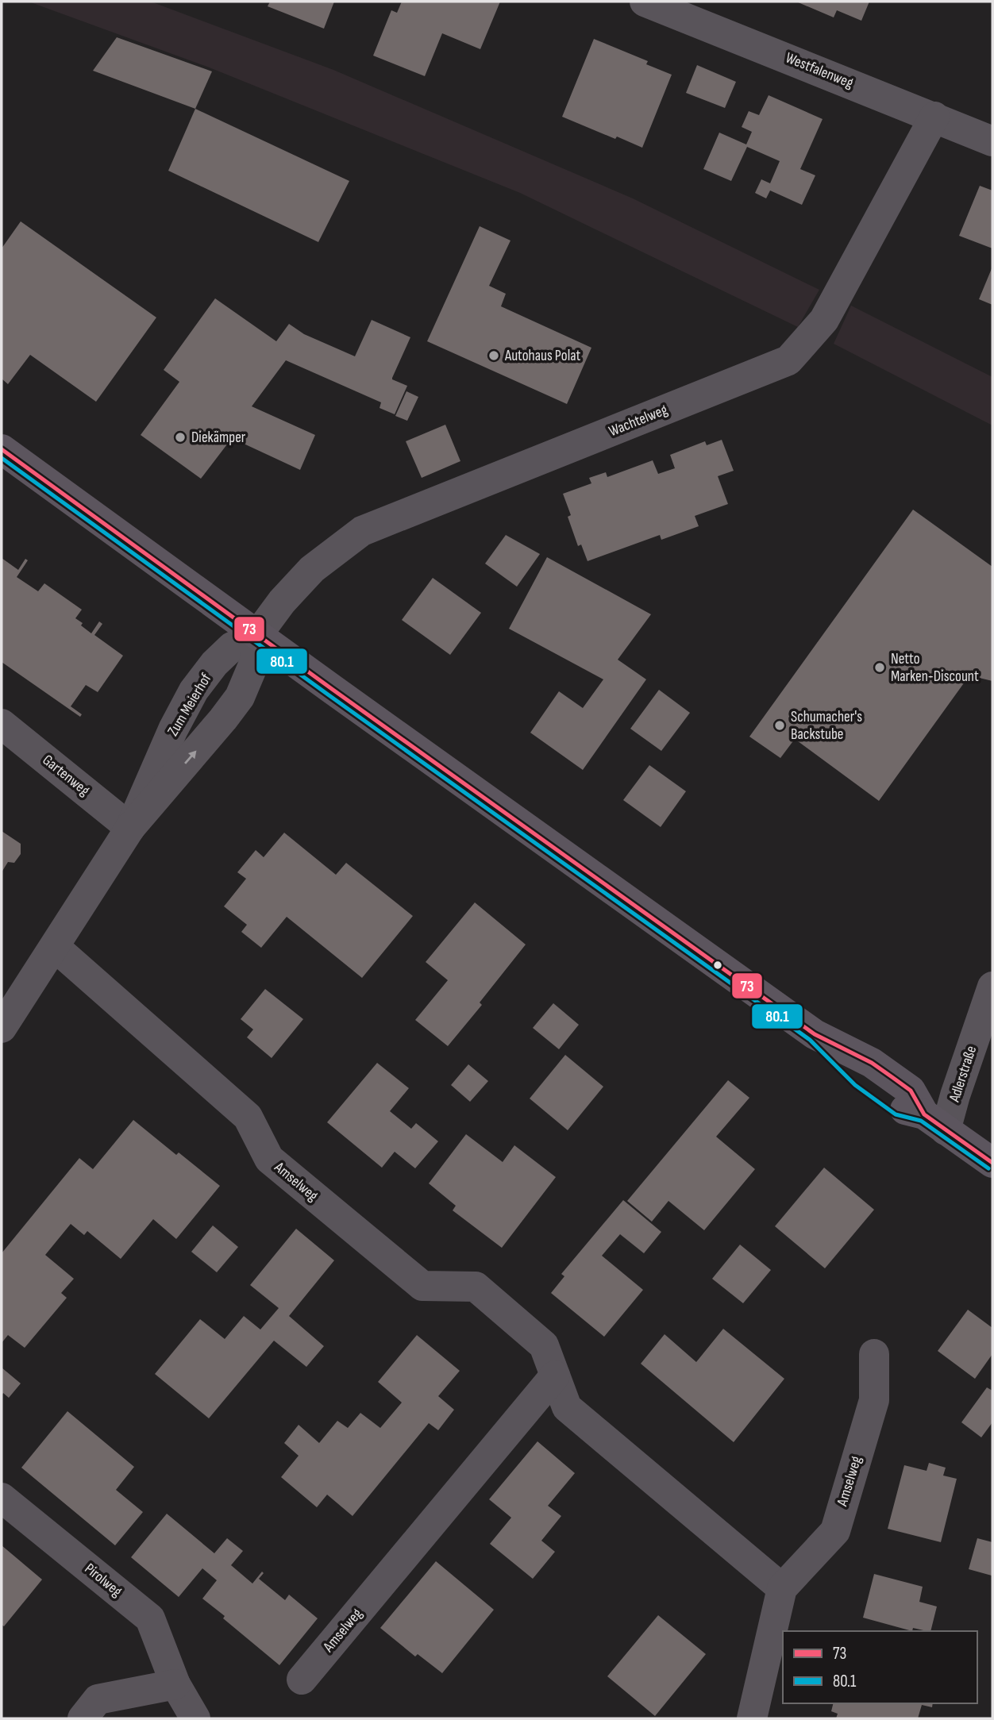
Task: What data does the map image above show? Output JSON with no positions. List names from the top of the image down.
{
  "streets": {
    "street": [
      "Westfalenweg",
      "Wachtelweg",
      "Zum Meierhof",
      "Gartenweg",
      "Adlerstraße",
      "Amselweg",
      "Pirolweg"
    ]
  },
  "crossings": [
    ["Westfalenweg", "Wachtelweg"],
    ["Wachtelweg", "Zum Meierhof"],
    ["Zum Meierhof", "Gartenweg"],
    ["Zum Meierhof", "Amselweg"]
  ],
  "places": [
    "Autohaus Polat",
    "Diekämper",
    "Netto Marken-Discount",
    "Schumacher's Backstube"
  ],
  "lines": ["transit line 73", "transit line 80.1"],
  "legend": ["73", "80.1"]
}
